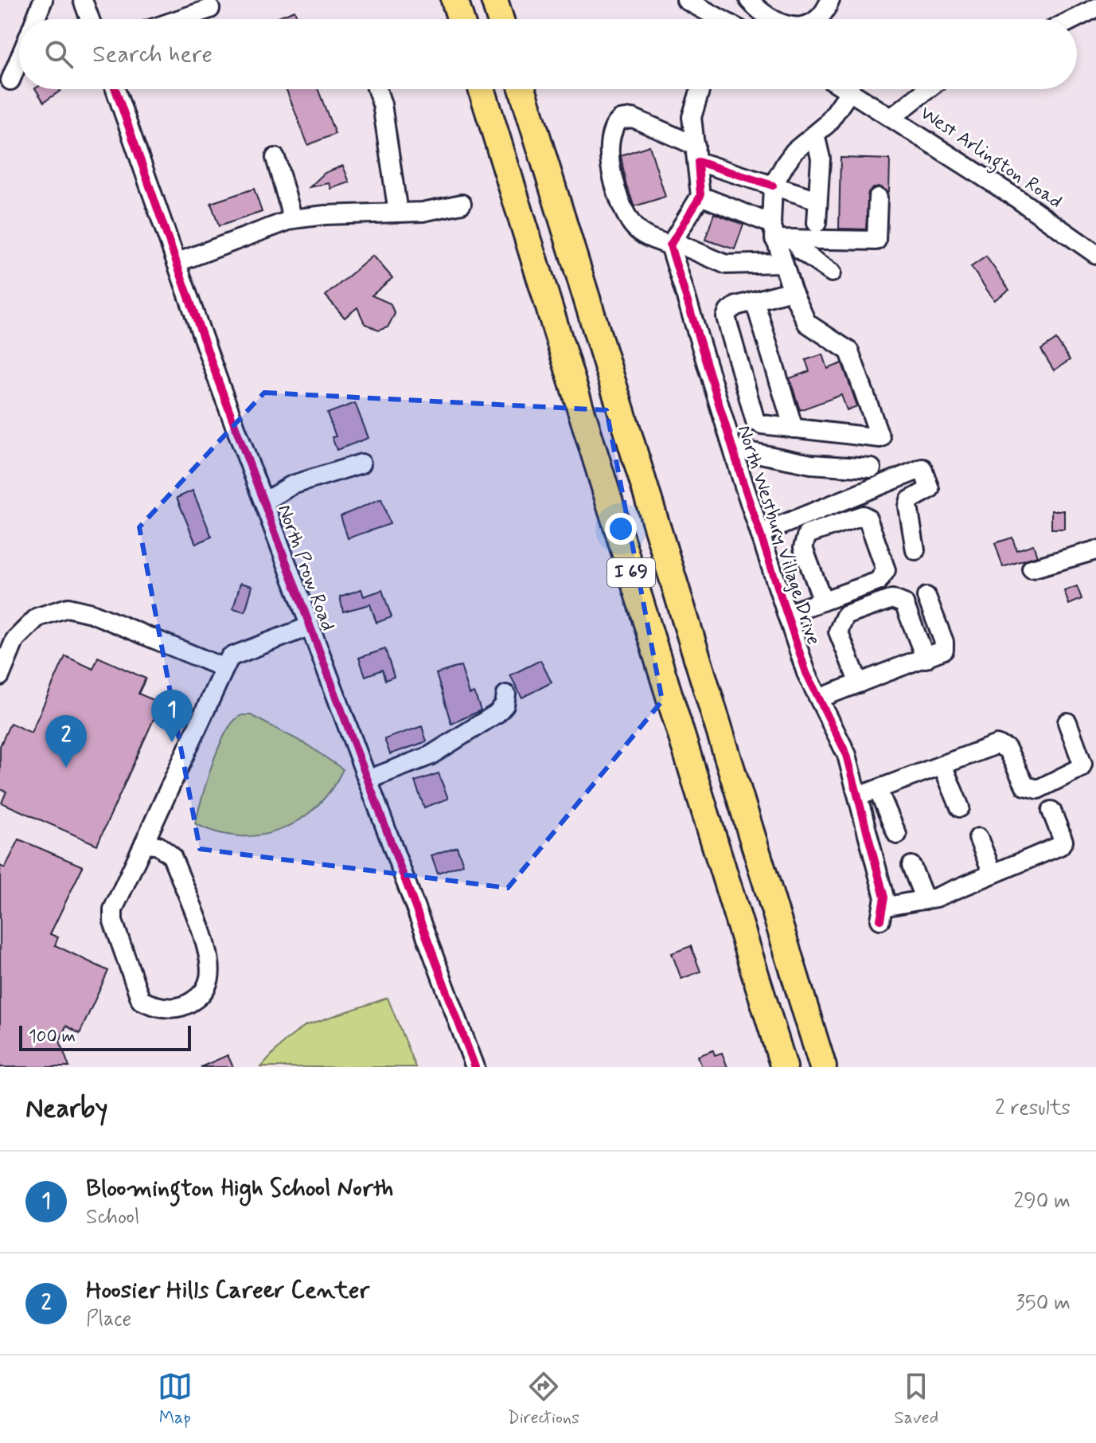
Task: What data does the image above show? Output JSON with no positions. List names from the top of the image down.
{
  "streets": {
    "highway": ["I 69"],
    "street": ["West Arlington Road", "North Westbury Village Drive", "North Prow Road"]
  },
  "scale_bar": "100 m",
  "page": {
    "search": "Search here",
    "pins": ["1", "2"],
    "scale": "100 m",
    "heading": ["Nearby", "2 results"],
    "list": [
      {
        "mark": "1",
        "name": "Bloomington High School North",
        "note": "School",
        "value": "290 m"
      },
      {
        "mark": "2",
        "name": "Hoosier Hills Career Center",
        "note": "Place",
        "value": "350 m"
      }
    ],
    "nav": ["Map", "Directions", "Saved"]
  }
}
